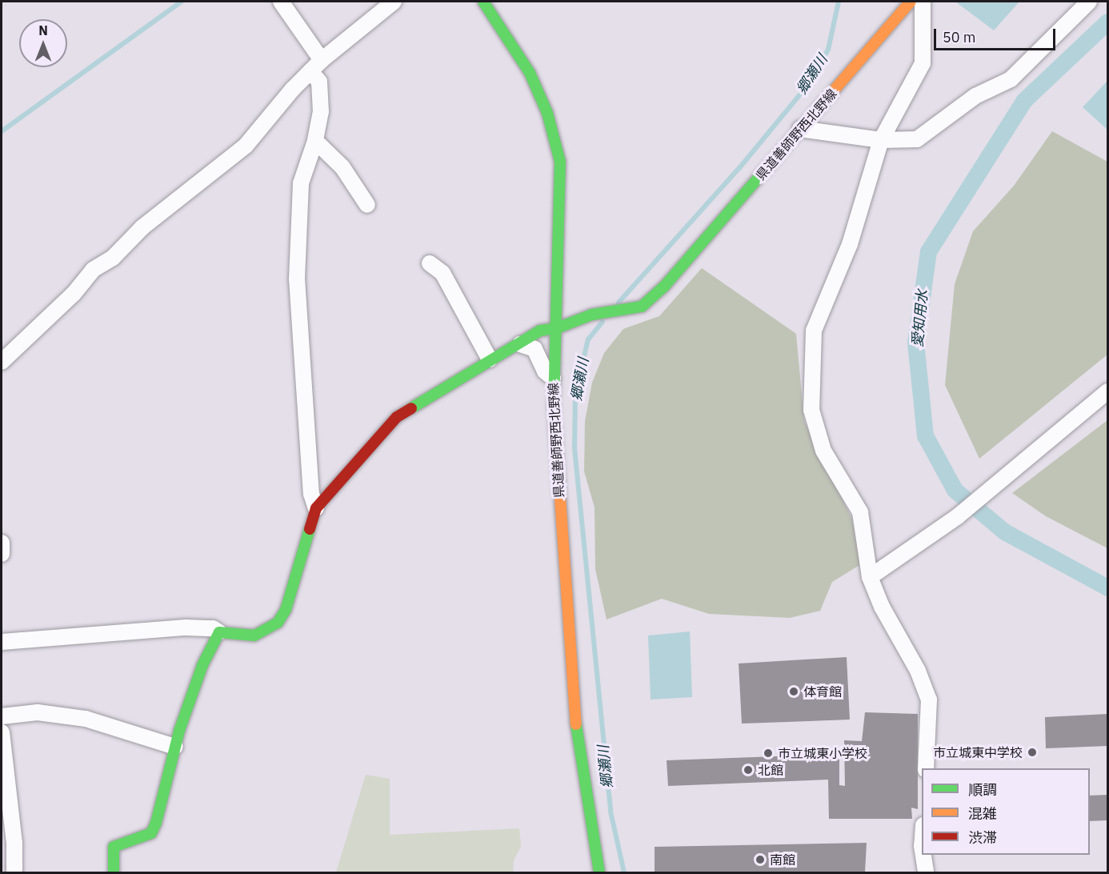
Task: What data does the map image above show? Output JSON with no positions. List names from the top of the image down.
{
  "streets": {
    "street": ["県道善師野西北野線"]
  },
  "water": ["郷瀬川", "愛知用水"],
  "places": [
    "体育館",
    "市立城東中学校",
    "市立城東小学校",
    "北館",
    "南館"
  ],
  "legend": ["順調", "混雑", "渋滞"],
  "scale_bar": "50 m",
  "north": "top"
}
